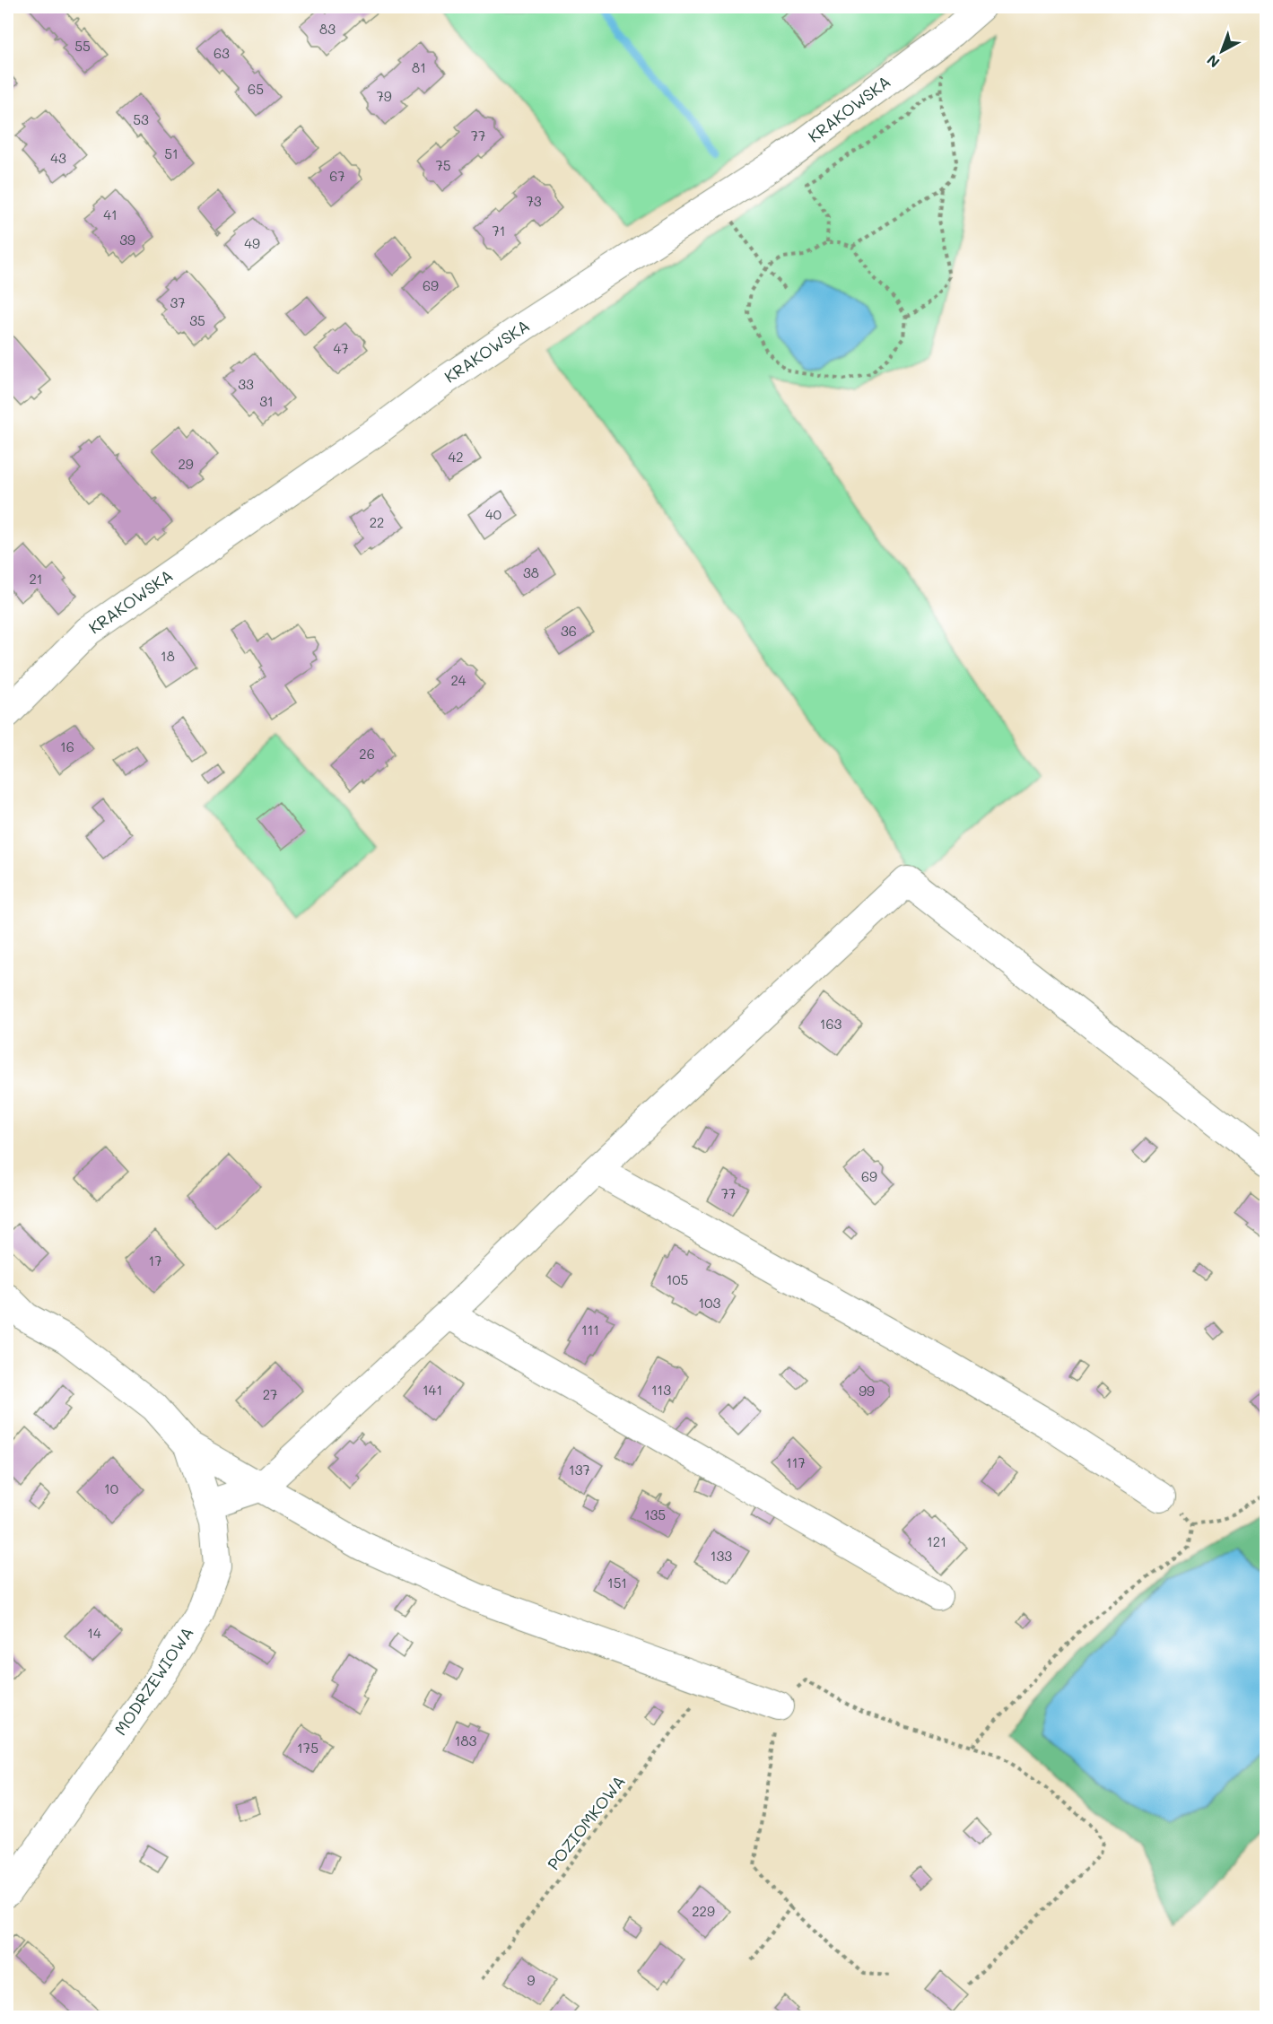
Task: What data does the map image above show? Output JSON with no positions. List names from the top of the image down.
{
  "streets": {
    "street": ["KRAKOWSKA", "MODRZEWIOWA"],
    "path": ["POZIOMKOWA"]
  },
  "crossings": [
    ["MODRZEWIOWA", "POZIOMKOWA"]
  ],
  "house_numbers": [
    "83",
    "55",
    "63",
    "81",
    "65",
    "79",
    "53",
    "77",
    "51",
    "43",
    "75",
    "67",
    "73",
    "41",
    "71",
    "39",
    "49",
    "69",
    "37",
    "35",
    "47",
    "33",
    "31",
    "42",
    "29",
    "40",
    "22",
    "38",
    "21",
    "36",
    "18",
    "24",
    "16",
    "26",
    "163",
    "69",
    "77",
    "17",
    "105",
    "103",
    "111",
    "141",
    "113",
    "99",
    "27",
    "117",
    "137",
    "10",
    "135",
    "121",
    "133",
    "151",
    "14",
    "183",
    "175",
    "229",
    "9"
  ],
  "north": "bottom left"
}
